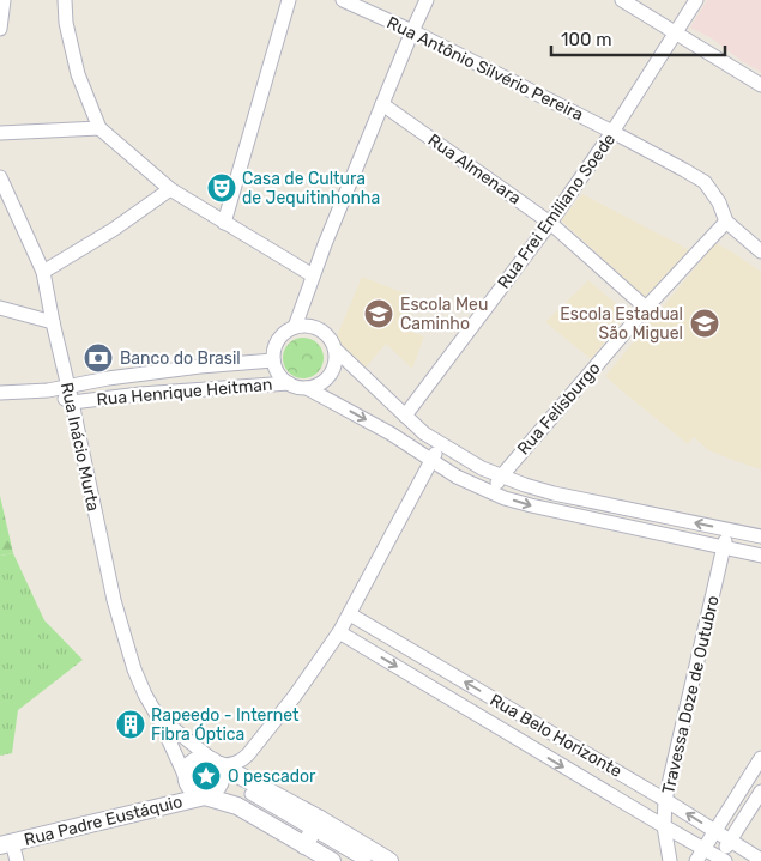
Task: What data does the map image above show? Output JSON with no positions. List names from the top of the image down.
{
  "streets": {
    "street": [
      "Rua Antônio Silvério Pereira",
      "Rua Almenara",
      "Rua Frei Emiliano Soede",
      "Rua Henrique Heitman",
      "Rua Felisburgo",
      "Rua Inácio Murta",
      "Travessa Doze de Outubro",
      "Rua Belo Horizonte",
      "Rua Padre Eustáquio"
    ]
  },
  "crossings": [
    ["Rua Antônio Silvério Pereira", "Rua Frei Emiliano Soede"],
    ["Rua Antônio Silvério Pereira", "Rua Felisburgo"],
    ["Rua Almenara", "Rua Frei Emiliano Soede"],
    ["Rua Almenara", "Rua Felisburgo"],
    ["Rua Henrique Heitman", "Rua Inácio Murta"],
    ["Rua Inácio Murta", "Rua Padre Eustáquio"],
    ["Travessa Doze de Outubro", "Rua Belo Horizonte"]
  ],
  "places": {
    "theatre": ["Casa de Cultura de Jequitinhonha"],
    "school or university": ["Escola Meu Caminho", "Escola Estadual São Miguel"],
    "bank": ["Banco do Brasil"],
    "building": ["Rapeedo - Internet Fibra Óptica"],
    "place": ["O pescador"]
  },
  "scale_bar": "100 m"
}
